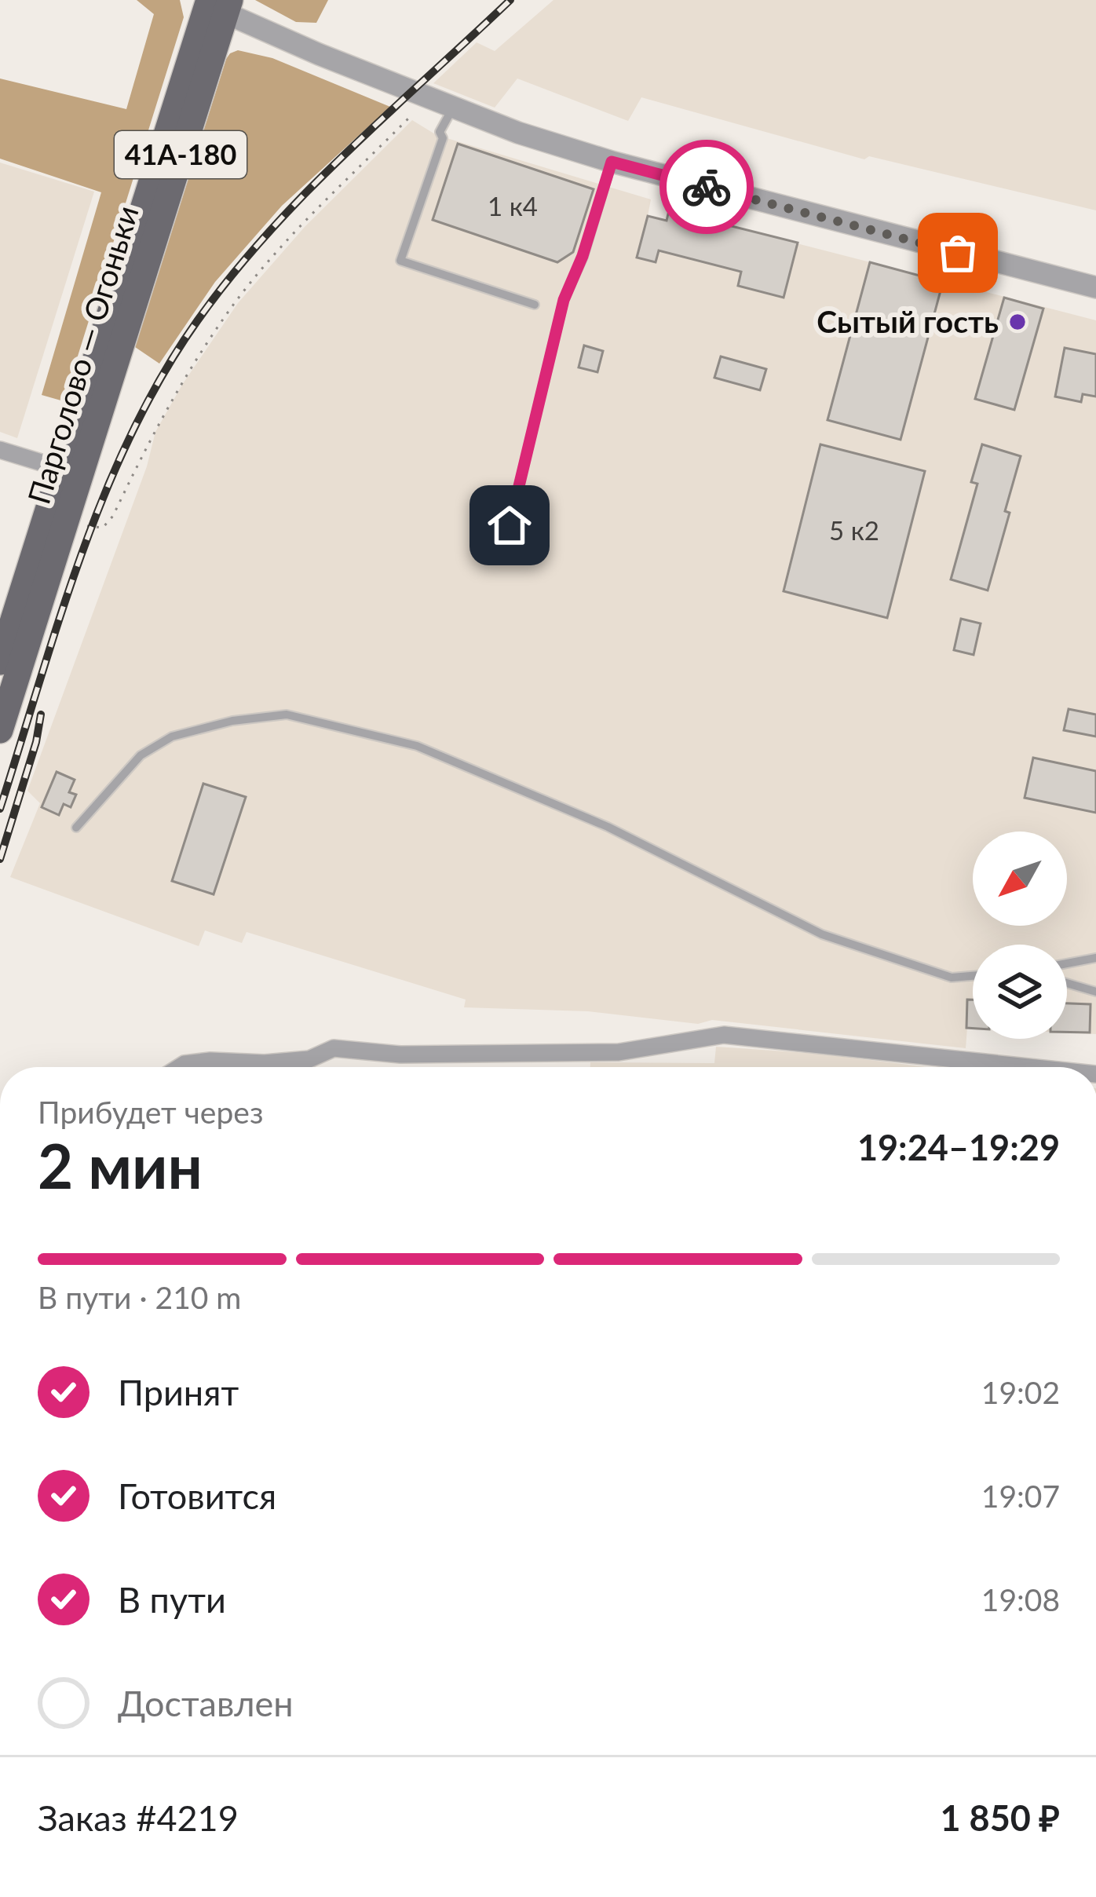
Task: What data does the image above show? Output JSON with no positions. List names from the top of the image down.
{
  "streets": {
    "main road": ["41А-180", "Парголово — Огоньки"]
  },
  "places": ["Сытый гость"],
  "house_numbers": ["1 к4", "5 к2"],
  "north": "bottom left",
  "page": {
    "heading": ["2 мин", "Прибудет через", "19:24–19:29"],
    "panel": ["Заказ #4219", "1 850 ₽"],
    "bar": "В пути · 210 m",
    "list": [
      ["Принят", "19:02"],
      ["Готовится", "19:07"],
      ["В пути", "19:08"],
      "Доставлен"
    ]
  }
}
